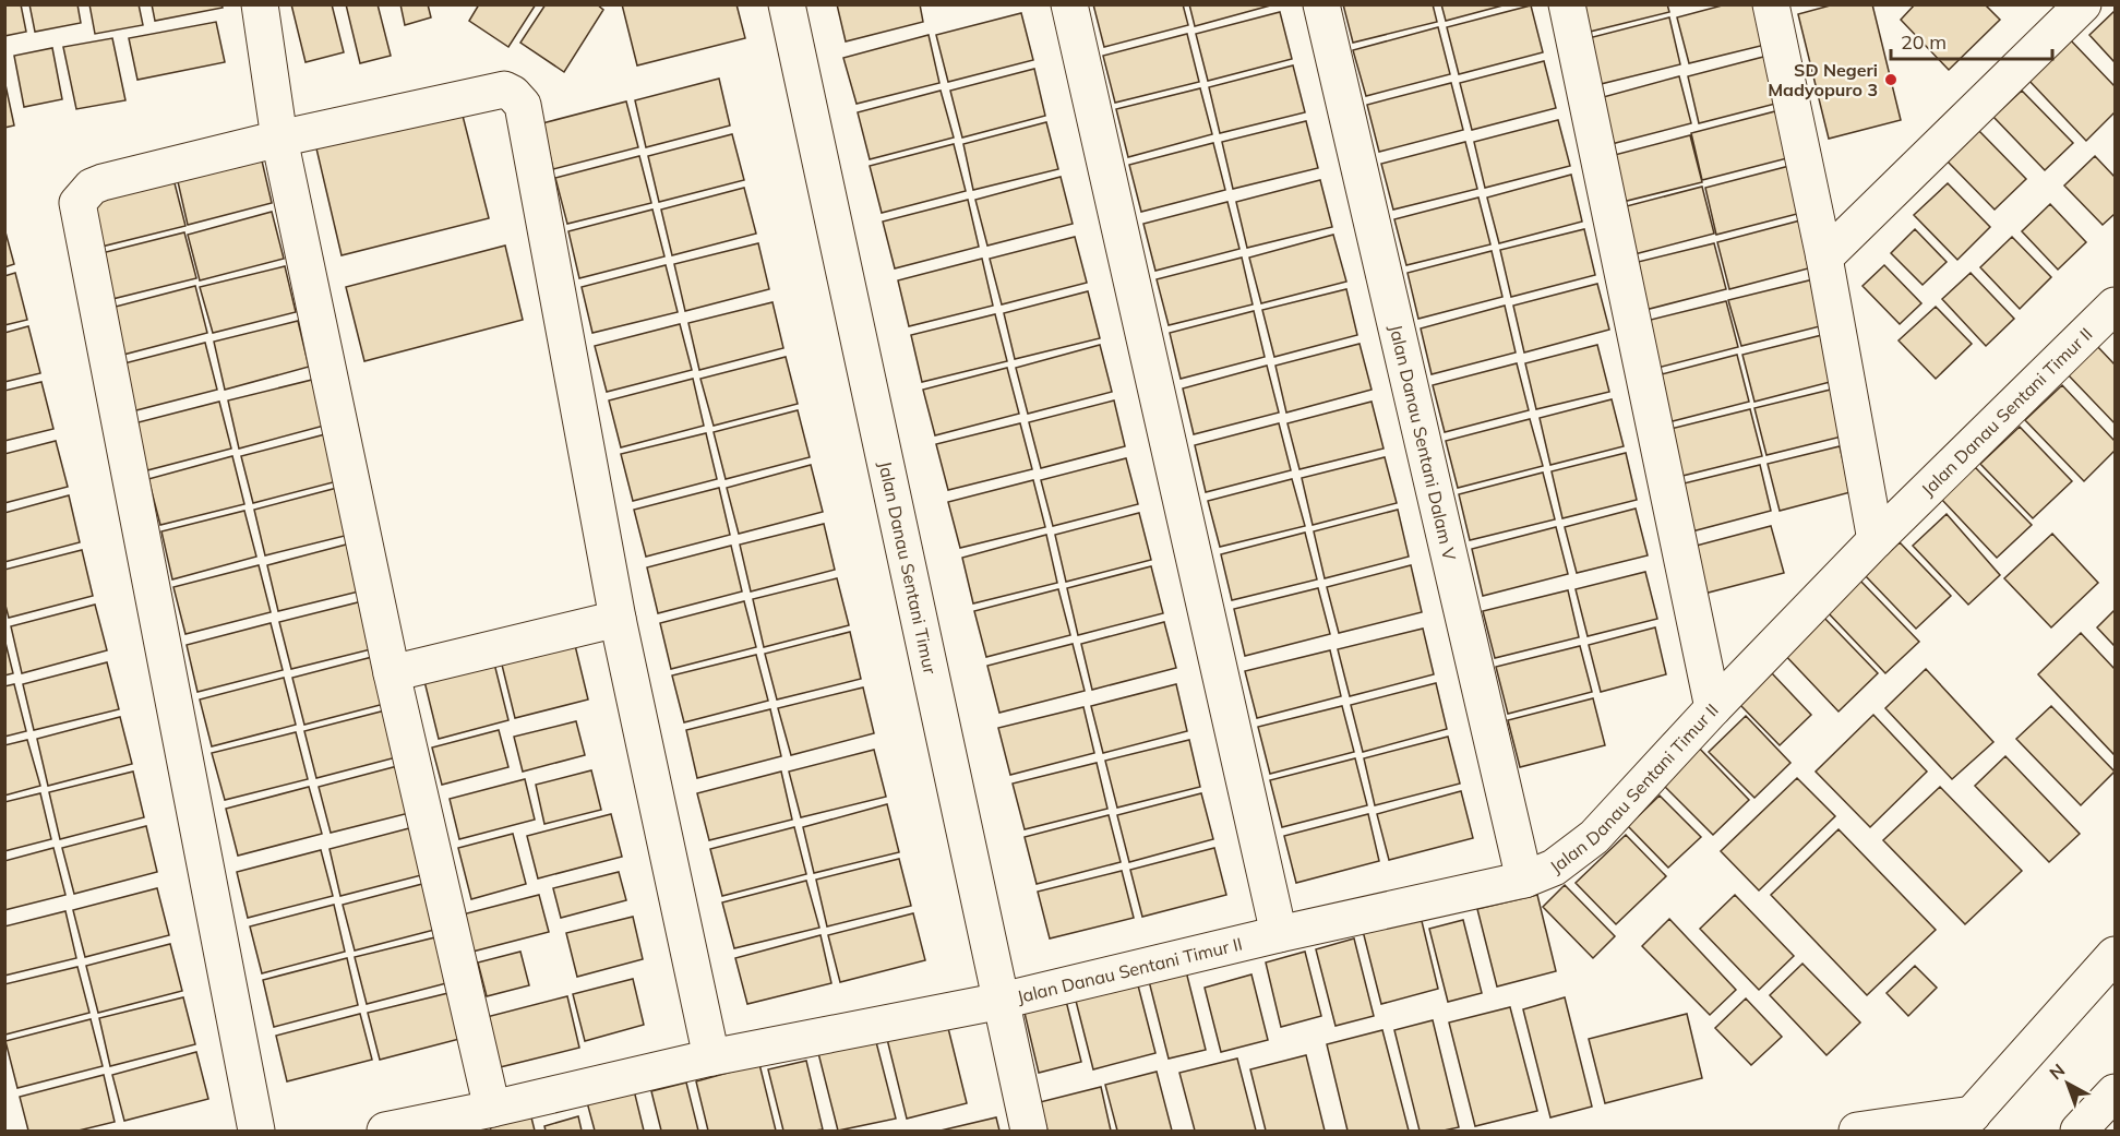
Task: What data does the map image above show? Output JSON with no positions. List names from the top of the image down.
{
  "streets": {
    "street": ["Jalan Danau Sentani Timur II", "Jalan Danau Sentani Dalam V", "Jalan Danau Sentani Timur"]
  },
  "crossings": [
    ["Jalan Danau Sentani Timur II", "Jalan Danau Sentani Dalam V"],
    ["Jalan Danau Sentani Timur II", "Jalan Danau Sentani Timur"]
  ],
  "places": ["SD Negeri Madyopuro 3"],
  "scale_bar": "20 m",
  "north": "top left"
}
